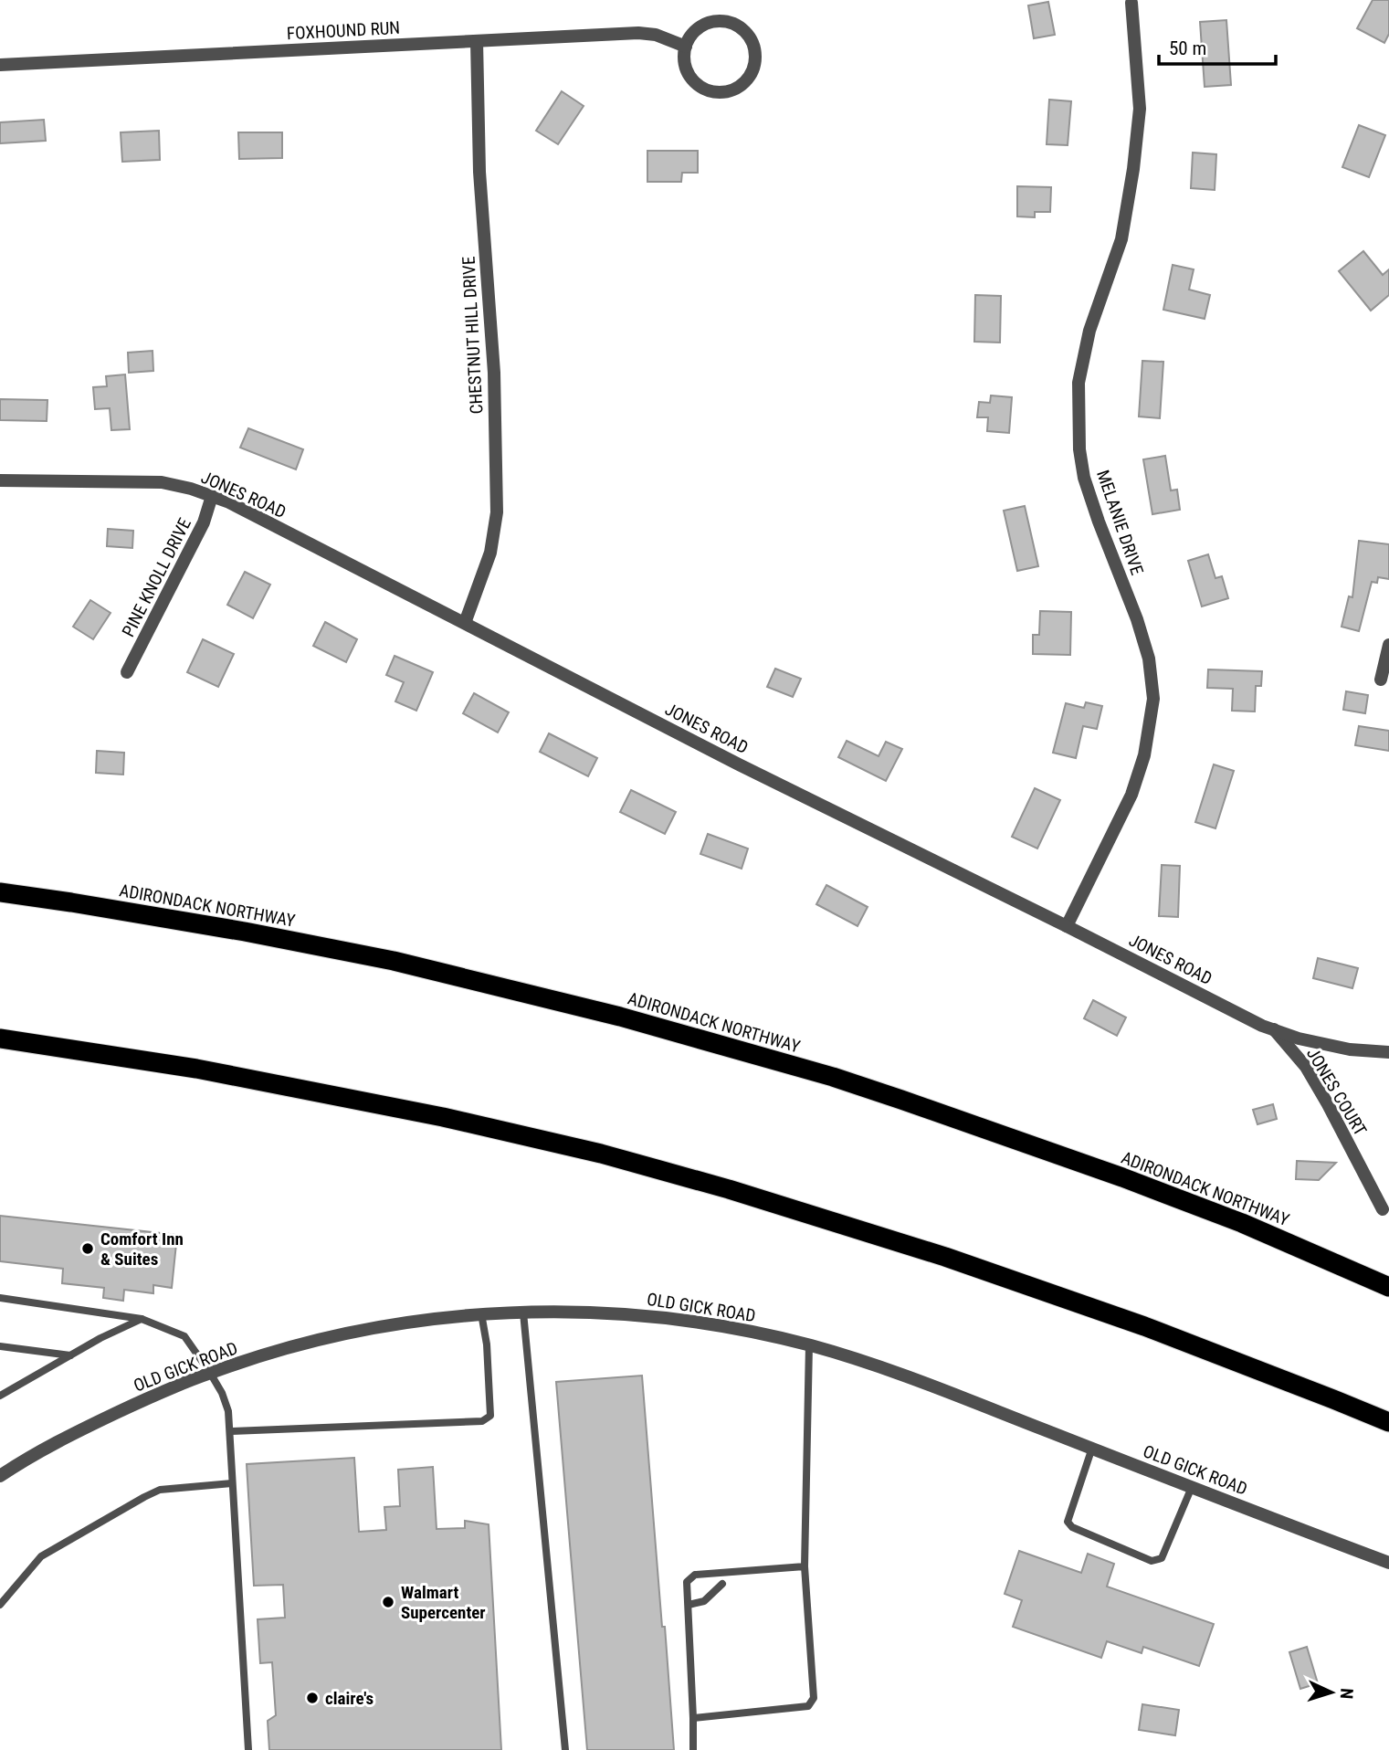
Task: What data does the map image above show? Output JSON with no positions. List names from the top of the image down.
{
  "streets": {
    "highway": ["ADIRONDACK NORTHWAY"],
    "street": [
      "FOXHOUND RUN",
      "CHESTNUT HILL DRIVE",
      "JONES ROAD",
      "MELANIE DRIVE",
      "PINE KNOLL DRIVE",
      "JONES COURT",
      "OLD GICK ROAD"
    ]
  },
  "crossings": [
    ["FOXHOUND RUN", "CHESTNUT HILL DRIVE"],
    ["CHESTNUT HILL DRIVE", "JONES ROAD"],
    ["JONES ROAD", "MELANIE DRIVE"],
    ["JONES ROAD", "PINE KNOLL DRIVE"],
    ["JONES ROAD", "JONES COURT"]
  ],
  "places": ["Comfort Inn & Suites", "Walmart Supercenter", "claire's"],
  "scale_bar": "50 m",
  "north": "right"
}
